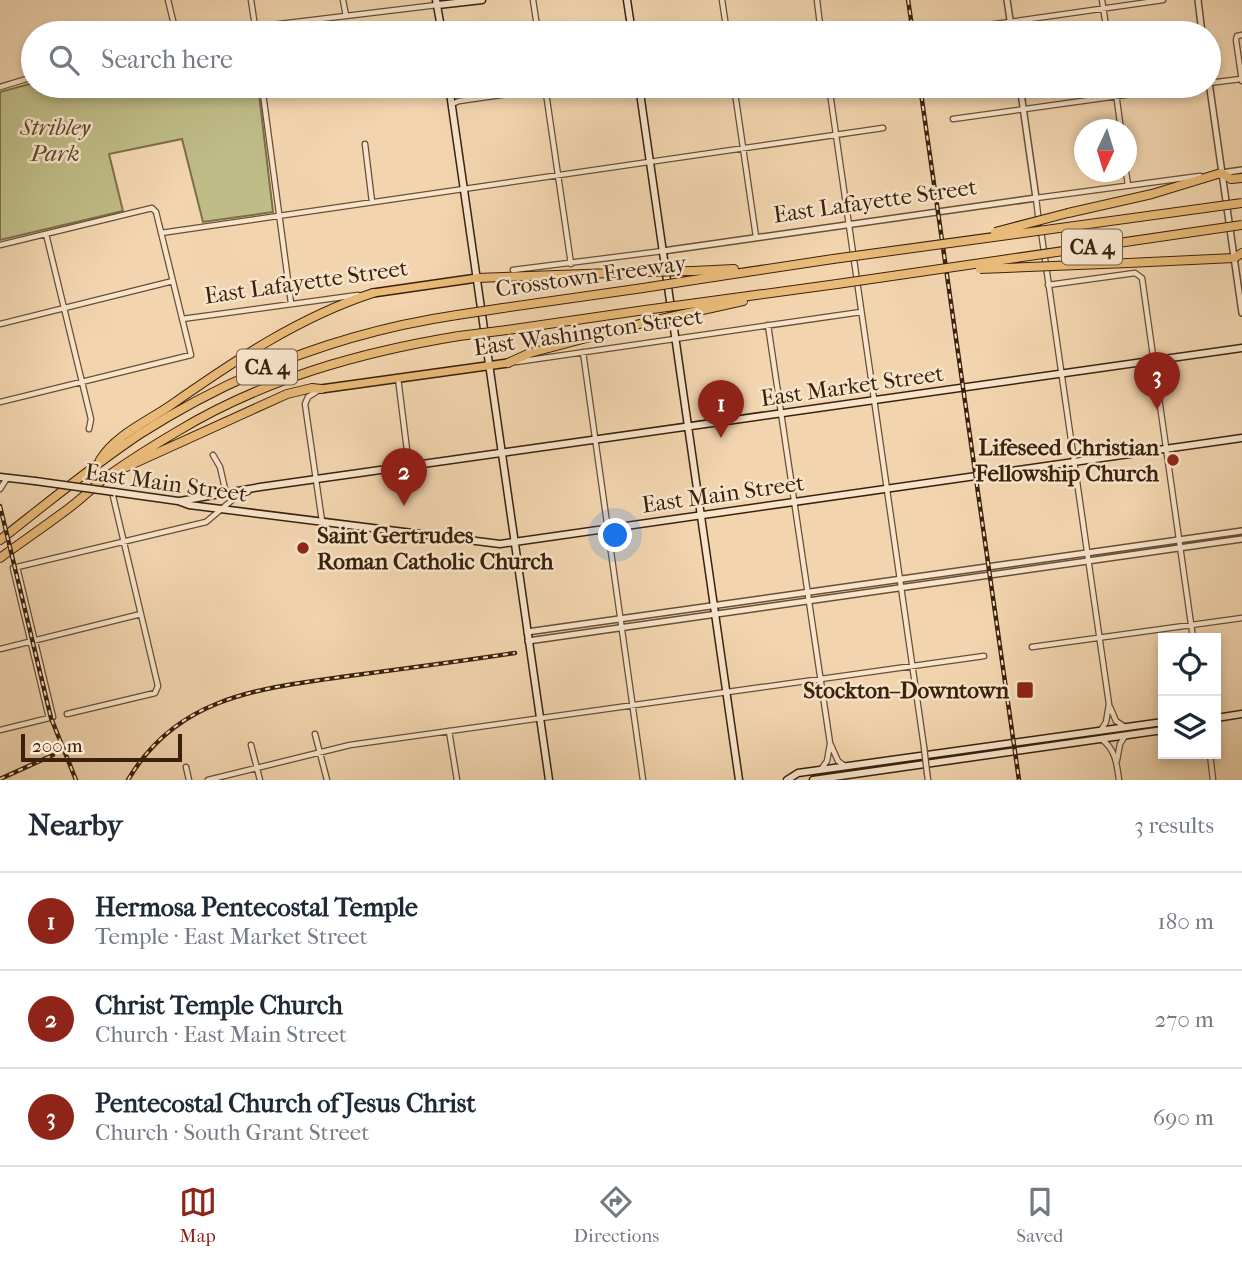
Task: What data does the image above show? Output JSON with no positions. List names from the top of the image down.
{
  "streets": {
    "highway": ["CA 4", "Crosstown Freeway"],
    "main road": [
      "East Lafayette Street",
      "East Washington Street",
      "East Market Street",
      "East Main Street"
    ]
  },
  "crossings": [
    ["CA 4", "Crosstown Freeway"],
    ["East Market Street", "East Main Street"]
  ],
  "parks": ["Stribley Park"],
  "places": {
    "other": ["Lifeseed Christian Fellowship Church", "Saint Gertrudes Roman Catholic Church"],
    "transit": ["Stockton–Downtown"]
  },
  "scale_bar": "200 m",
  "north": "bottom",
  "page": {
    "search": "Search here",
    "pins": ["3", "1", "2"],
    "scale": "200 m",
    "heading": ["Nearby", "3 results"],
    "list": [
      {
        "mark": "1",
        "name": "Hermosa Pentecostal Temple",
        "note": "Temple · East Market Street",
        "value": "180 m"
      },
      {
        "mark": "2",
        "name": "Christ Temple Church",
        "note": "Church · East Main Street",
        "value": "270 m"
      },
      {
        "mark": "3",
        "name": "Pentecostal Church of Jesus Christ",
        "note": "Church · South Grant Street",
        "value": "690 m"
      }
    ],
    "nav": ["Map", "Directions", "Saved"]
  }
}
